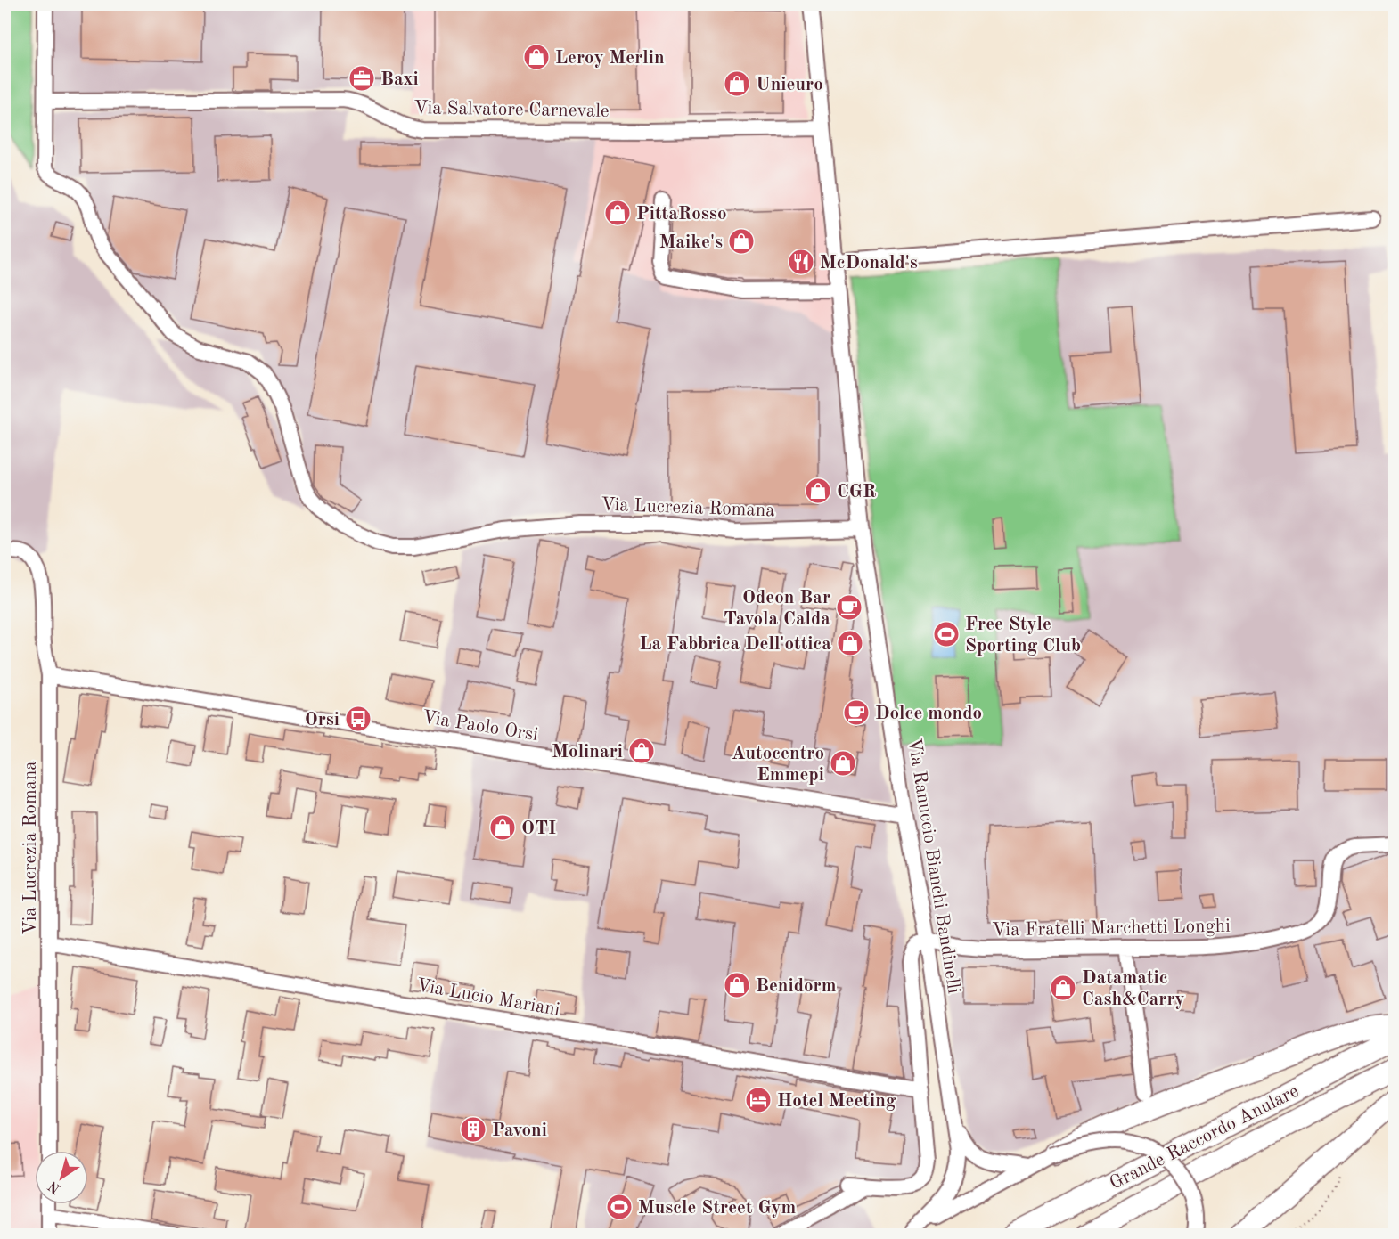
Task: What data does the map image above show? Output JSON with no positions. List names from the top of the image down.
{
  "streets": {
    "highway": ["Grande Raccordo Anulare"],
    "street": [
      "Via Salvatore Carnevale",
      "Via Lucrezia Romana",
      "Via Paolo Orsi",
      "Via Ranuccio Bianchi Bandinelli",
      "Via Fratelli Marchetti Longhi",
      "Via Lucio Mariani"
    ]
  },
  "crossings": [
    ["Via Salvatore Carnevale", "Via Lucrezia Romana"],
    ["Via Salvatore Carnevale", "Via Ranuccio Bianchi Bandinelli"],
    ["Via Lucrezia Romana", "Via Paolo Orsi"],
    ["Via Lucrezia Romana", "Via Ranuccio Bianchi Bandinelli"],
    ["Via Lucrezia Romana", "Via Lucio Mariani"],
    ["Via Paolo Orsi", "Via Ranuccio Bianchi Bandinelli"],
    ["Via Ranuccio Bianchi Bandinelli", "Via Fratelli Marchetti Longhi"]
  ],
  "places": {
    "shop": [
      "Leroy Merlin",
      "Unieuro",
      "PittaRosso",
      "Maike's",
      "CGR",
      "La Fabbrica Dell'ottica",
      "Molinari",
      "Autocentro Emmepi",
      "OTI",
      "Benidorm",
      "Datamatic Cash&Carry"
    ],
    "office": ["Baxi"],
    "restaurant": ["McDonald's"],
    "cafe": ["Odeon Bar Tavola Calda", "Dolce mondo"],
    "sports": ["Free Style Sporting Club", "Muscle Street Gym"],
    "bus stop": ["Orsi"],
    "hotel": ["Hotel Meeting"],
    "building": ["Pavoni"]
  },
  "north": "bottom left"
}
